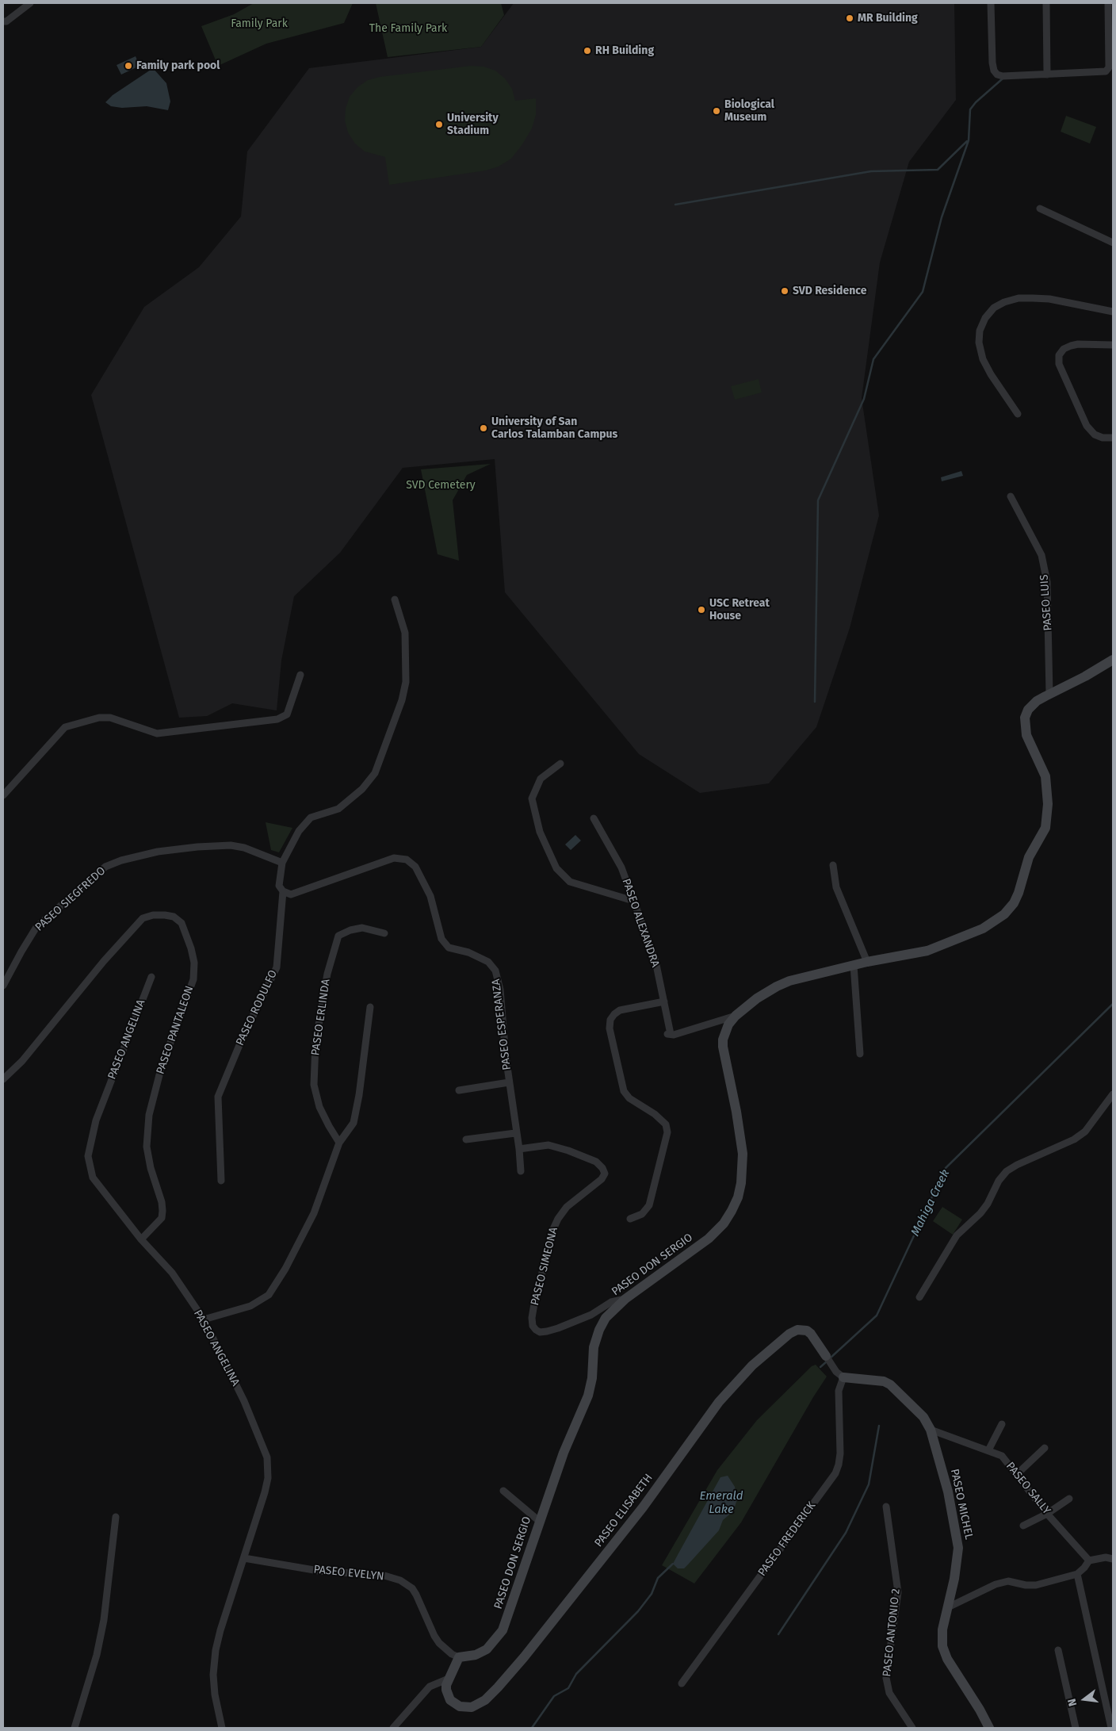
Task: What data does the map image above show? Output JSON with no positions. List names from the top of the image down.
{
  "streets": {
    "street": [
      "PASEO LUIS",
      "PASEO SIEGFREDO",
      "PASEO ALEXANDRA",
      "PASEO RODULFO",
      "PASEO ERLINDA",
      "PASEO ESPERANZA",
      "PASEO PANTALEON",
      "PASEO ANGELINA",
      "PASEO DON SERGIO",
      "PASEO SIMEONA",
      "PASEO SALLY",
      "PASEO MICHEL",
      "PASEO ELISABETH",
      "PASEO FREDERICK",
      "PASEO EVELYN",
      "PASEO ANTONIO 2"
    ]
  },
  "crossings": [
    ["PASEO LUIS", "PASEO DON SERGIO"],
    ["PASEO SIEGFREDO", "PASEO RODULFO"],
    ["PASEO ALEXANDRA", "PASEO DON SERGIO"],
    ["PASEO RODULFO", "PASEO ESPERANZA"],
    ["PASEO ESPERANZA", "PASEO SIMEONA"],
    ["PASEO PANTALEON", "PASEO ANGELINA"],
    ["PASEO ANGELINA", "PASEO EVELYN"],
    ["PASEO DON SERGIO", "PASEO SIMEONA"],
    ["PASEO DON SERGIO", "PASEO ELISABETH"],
    ["PASEO DON SERGIO", "PASEO EVELYN"],
    ["PASEO SALLY", "PASEO MICHEL"],
    ["PASEO MICHEL", "PASEO ELISABETH"],
    ["PASEO MICHEL", "PASEO FREDERICK"],
    ["PASEO ELISABETH", "PASEO FREDERICK"],
    ["PASEO ELISABETH", "PASEO EVELYN"]
  ],
  "water": ["Mahiga Creek", "Emerald Lake"],
  "parks": ["Family Park", "The Family Park", "SVD Cemetery"],
  "places": [
    "MR Building",
    "RH Building",
    "Family park pool",
    "Biological Museum",
    "University Stadium",
    "SVD Residence",
    "University of San Carlos Talamban Campus",
    "USC Retreat House"
  ],
  "north": "left"
}
